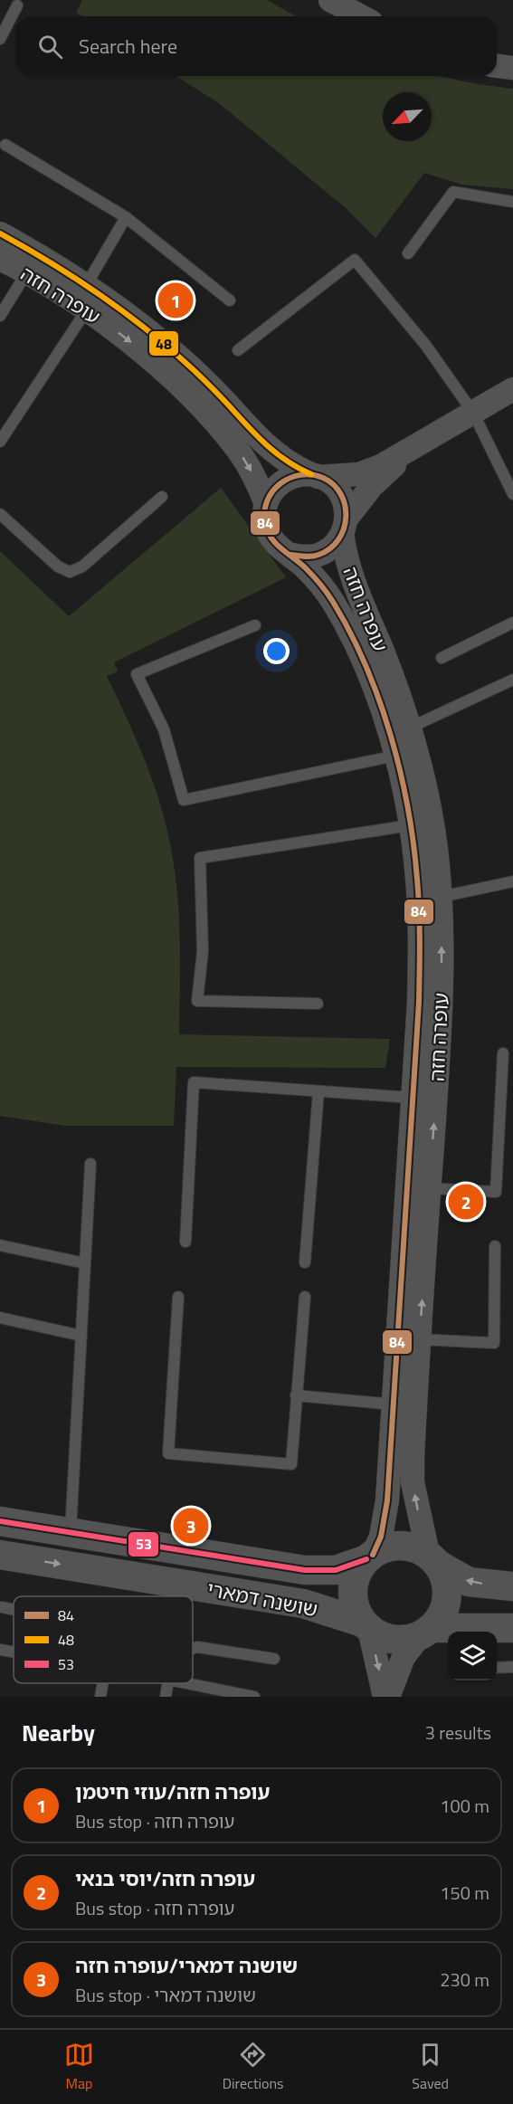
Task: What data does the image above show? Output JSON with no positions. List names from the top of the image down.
{
  "streets": {
    "street": ["עופרה חזה", "שושנה דמארי"]
  },
  "crossings": [
    ["עופרה חזה", "שושנה דמארי"]
  ],
  "lines": ["transit line 48", "transit line 84", "transit line 53"],
  "legend": ["84", "48", "53"],
  "north": "bottom left",
  "page": {
    "search": "Search here",
    "pins": ["1", "2", "3"],
    "heading": ["Nearby", "3 results"],
    "list": [
      {
        "mark": "1",
        "name": "עופרה חזה/עוזי חיטמן",
        "note": "Bus stop · עופרה חזה",
        "value": "100 m"
      },
      {
        "mark": "2",
        "name": "עופרה חזה/יוסי בנאי",
        "note": "Bus stop · עופרה חזה",
        "value": "150 m"
      },
      {
        "mark": "3",
        "name": "שושנה דמארי/עופרה חזה",
        "note": "Bus stop · שושנה דמארי",
        "value": "230 m"
      }
    ],
    "nav": ["Map", "Directions", "Saved"]
  }
}
